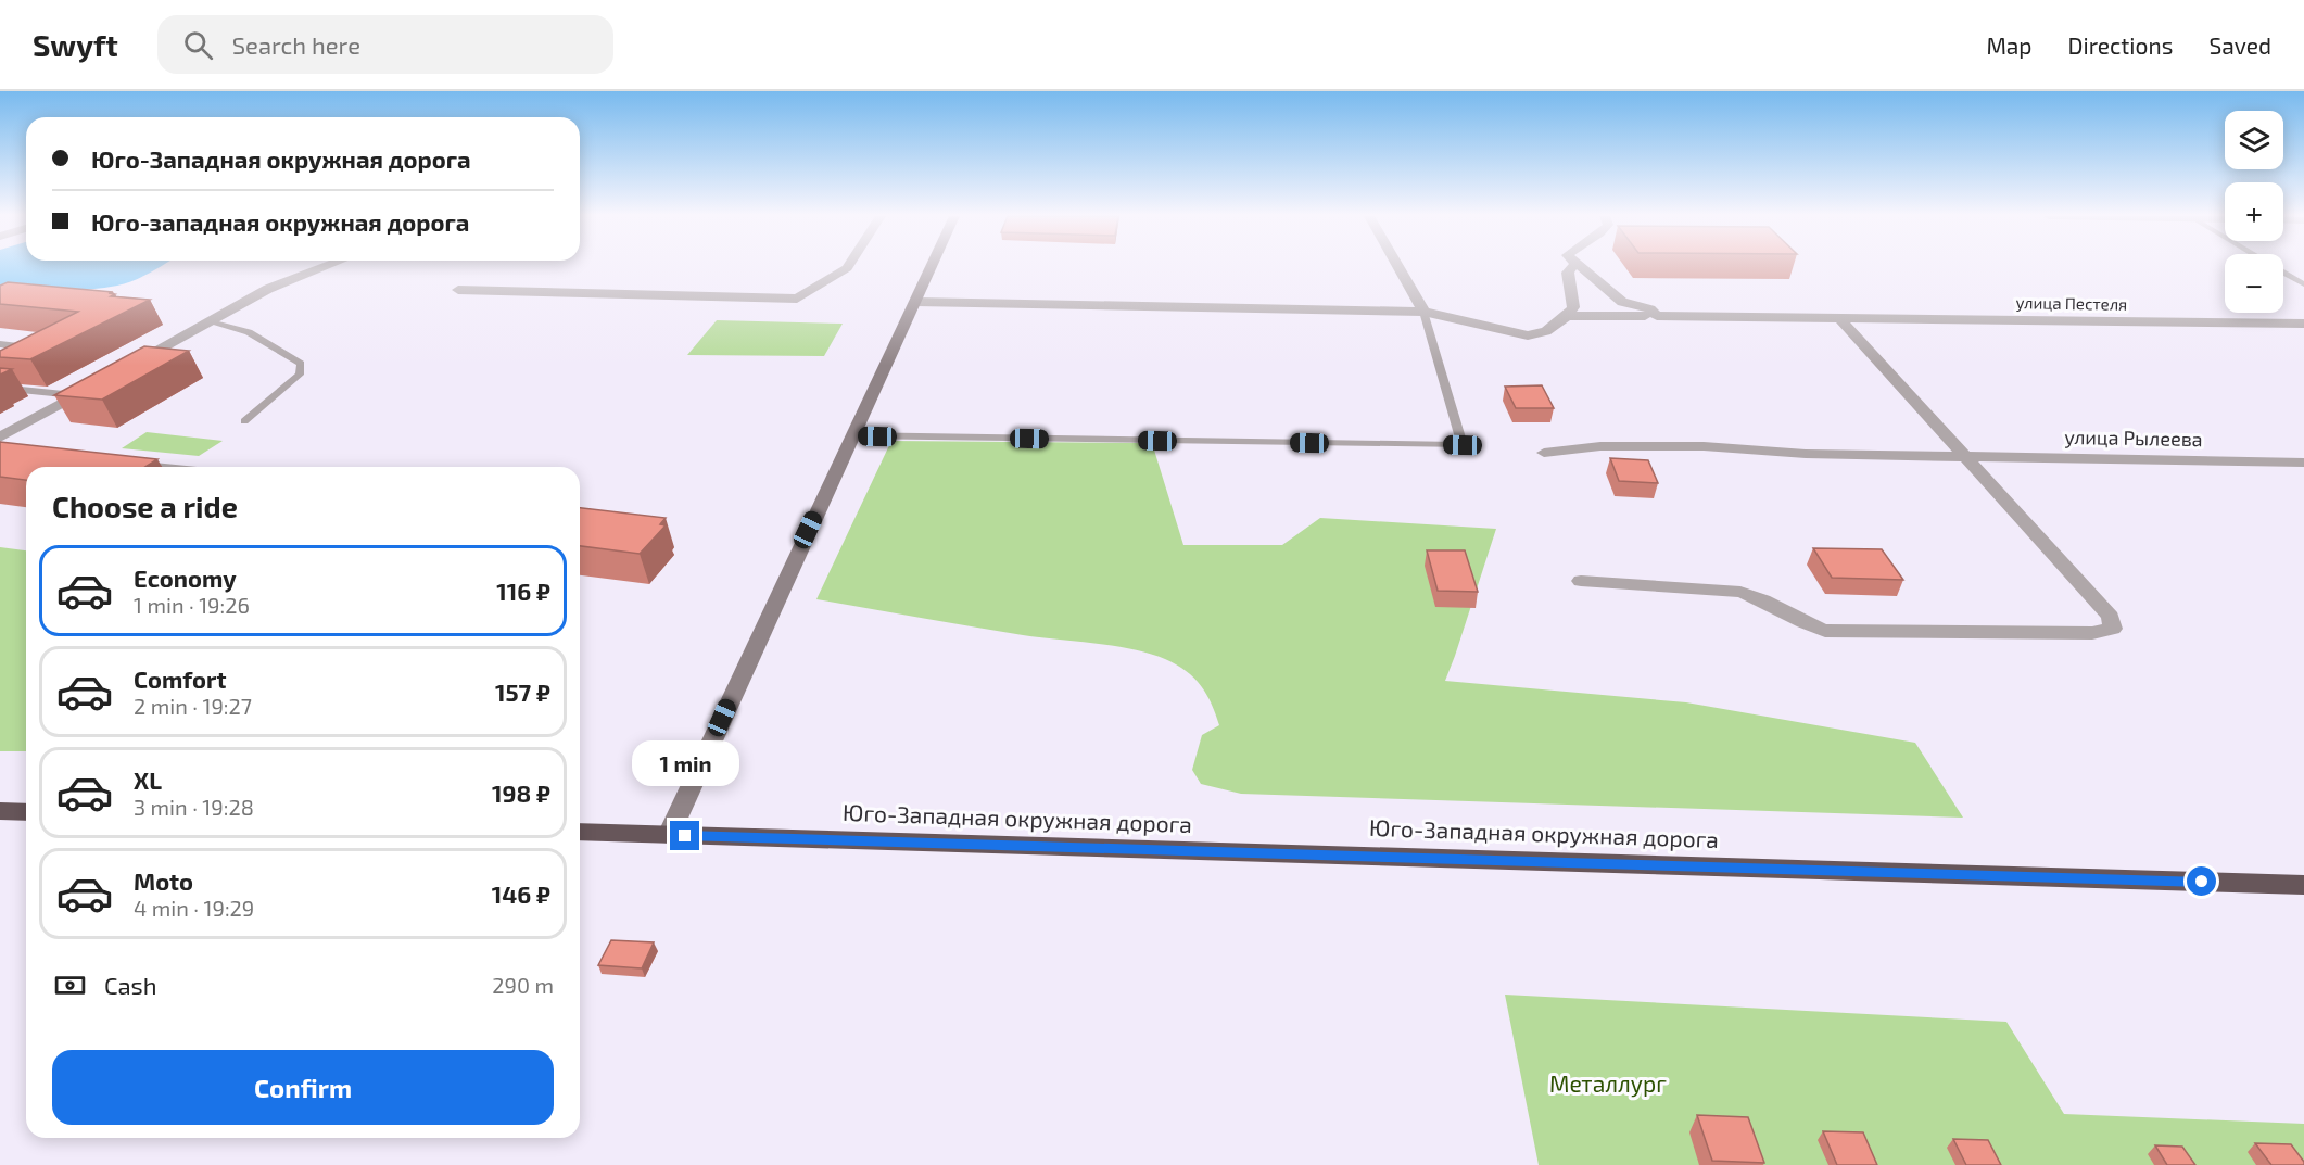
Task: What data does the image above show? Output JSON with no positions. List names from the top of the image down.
{
  "streets": {
    "highway": ["Юго-Западная окружная дорога"],
    "street": ["улица Пестеля", "улица Рылеева"]
  },
  "parks": ["Металлург"],
  "page": {
    "header": "Swyft",
    "search": "Search here",
    "nav": ["Map", "Directions", "Saved"],
    "map_buttons": ["+", "−"],
    "banner": ["Юго-Западная окружная дорога", "Юго-западная окружная дорога"],
    "heading": "Choose a ride",
    "list": [
      {
        "name": "Economy",
        "note": "1 min · 19:26",
        "value": "116 ₽"
      },
      {
        "name": "Comfort",
        "note": "2 min · 19:27",
        "value": "157 ₽"
      },
      {
        "name": "XL",
        "note": "3 min · 19:28",
        "value": "198 ₽"
      },
      {
        "name": "Moto",
        "note": "4 min · 19:29",
        "value": "146 ₽"
      }
    ],
    "bubble": "1 min",
    "pay": ["Cash", "290 m"],
    "buttons": "Confirm"
  }
}
